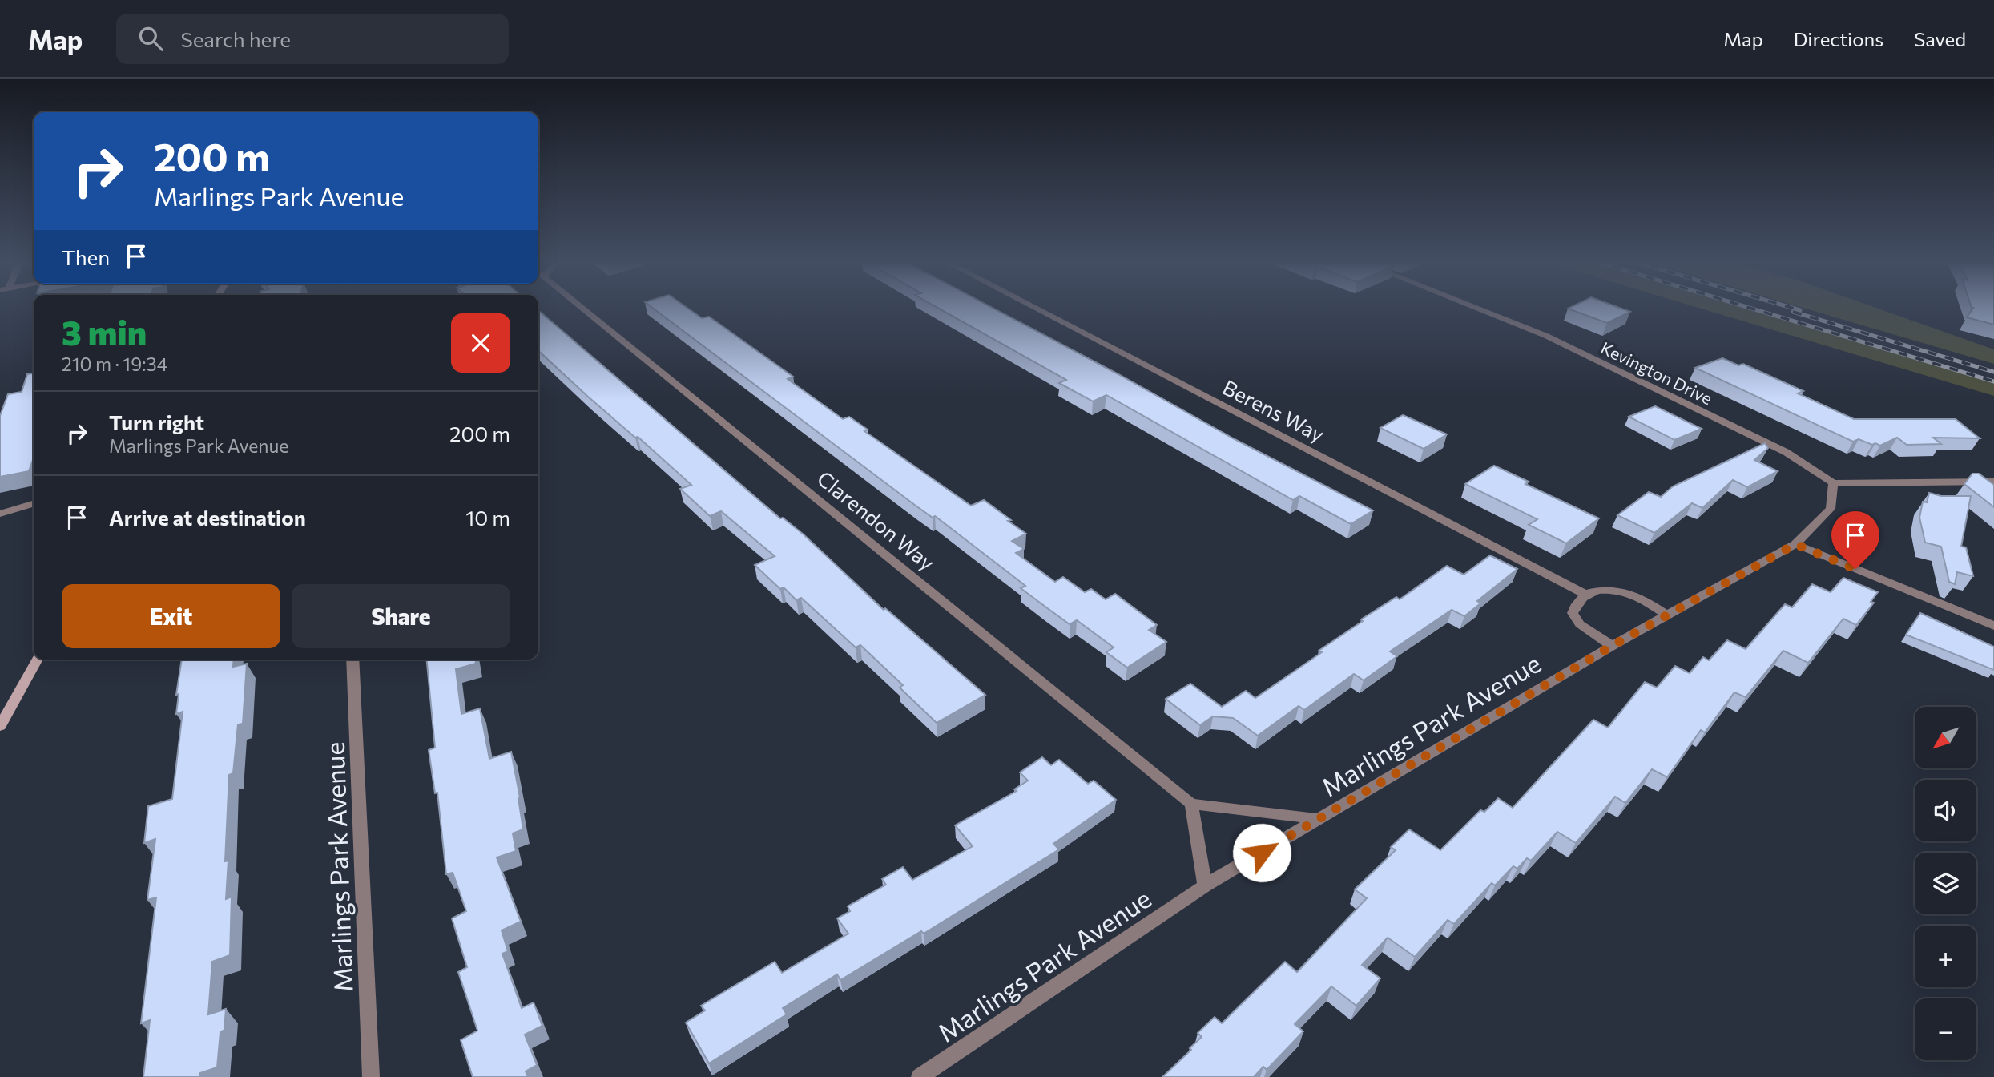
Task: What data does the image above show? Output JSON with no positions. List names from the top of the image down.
{
  "streets": {
    "street": [
      "Kevington Drive",
      "Berens Way",
      "Clarendon Way",
      "Marlings Park Avenue"
    ]
  },
  "north": "bottom left",
  "page": {
    "header": "Map",
    "search": "Search here",
    "nav": ["Map", "Directions", "Saved"],
    "turn": ["200 m", "Marlings Park Avenue"],
    "then": "Then",
    "heading": ["3 min", "210 m · 19:34"],
    "list": [
      {
        "name": "Turn right",
        "note": "Marlings Park Avenue",
        "value": "200 m"
      },
      {
        "name": "Arrive at destination",
        "value": "10 m"
      }
    ],
    "buttons": ["Exit", "Share"],
    "map_buttons": ["+", "−"]
  }
}
